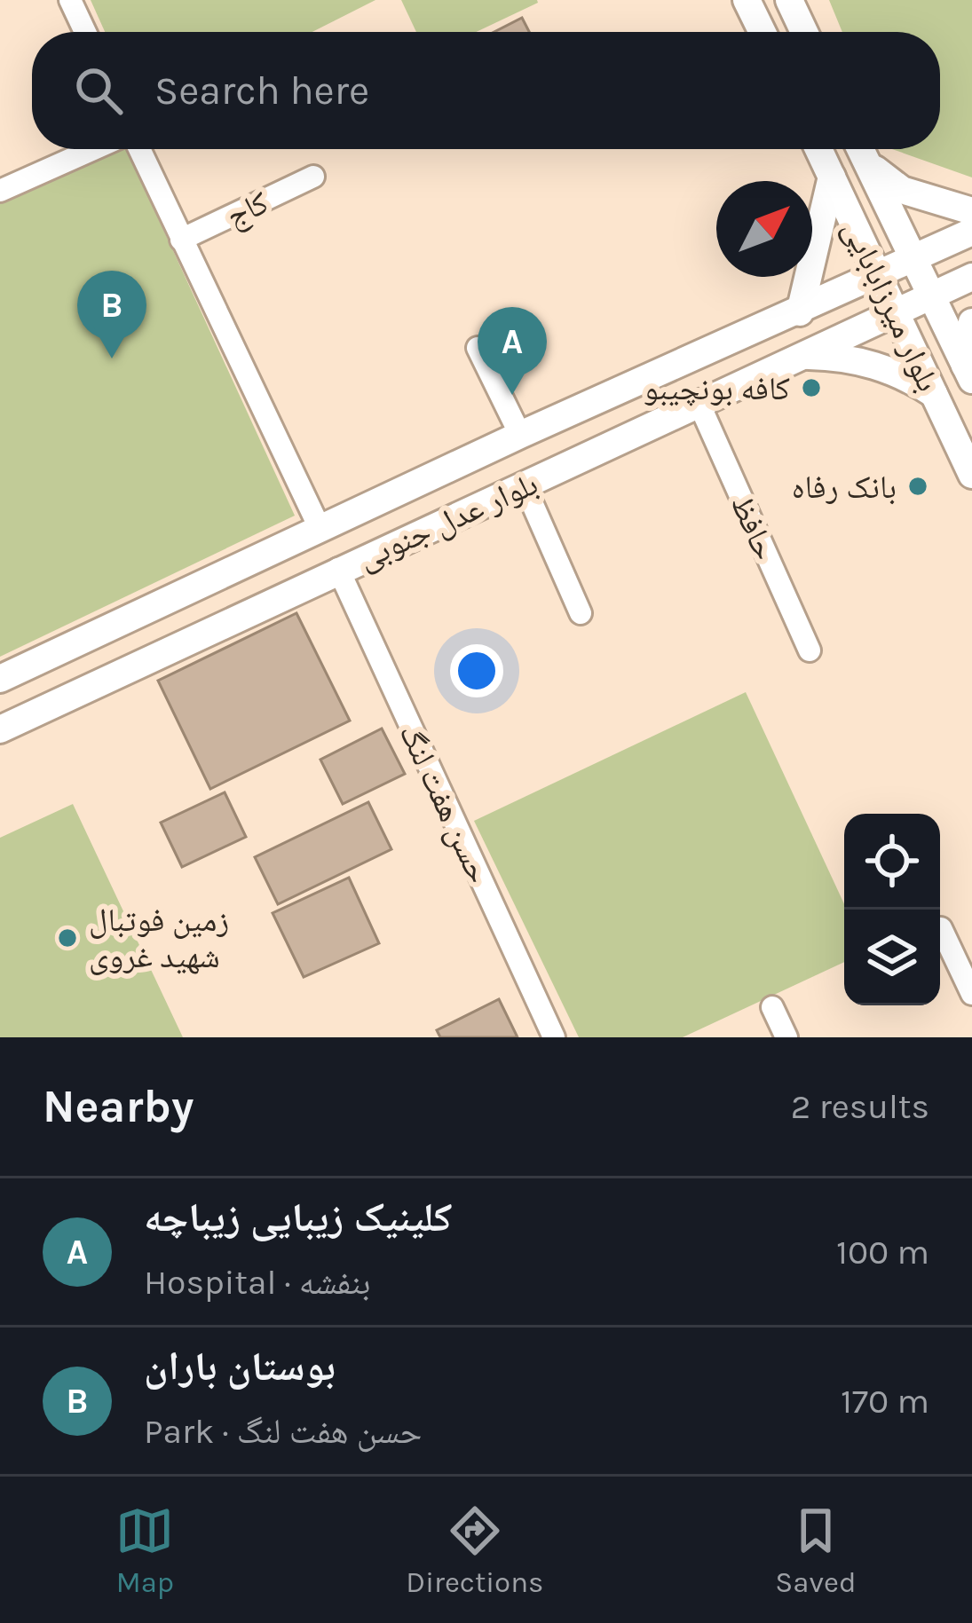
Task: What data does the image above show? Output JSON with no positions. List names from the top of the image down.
{
  "streets": {
    "main road": ["بلوار میرزابابایی", "بلوار عدل جنوبی"],
    "street": ["کاج", "حافظ", "حسن هفت لنگ"]
  },
  "crossings": [
    ["بلوار میرزابابایی", "بلوار عدل جنوبی"],
    ["بلوار عدل جنوبی", "حافظ"],
    ["بلوار عدل جنوبی", "حسن هفت لنگ"]
  ],
  "places": ["کافه بونچیبو", "بانک رفاه", "زمین فوتبال شهید غروی"],
  "north": "top right",
  "page": {
    "search": "Search here",
    "pins": ["B", "A"],
    "heading": ["Nearby", "2 results"],
    "list": [
      {
        "mark": "A",
        "name": "کلینیک زیبایی زیباچه",
        "note": "Hospital · بنفشه",
        "value": "100 m"
      },
      {
        "mark": "B",
        "name": "بوستان باران",
        "note": "Park · حسن هفت لنگ",
        "value": "170 m"
      }
    ],
    "nav": ["Map", "Directions", "Saved"]
  }
}
